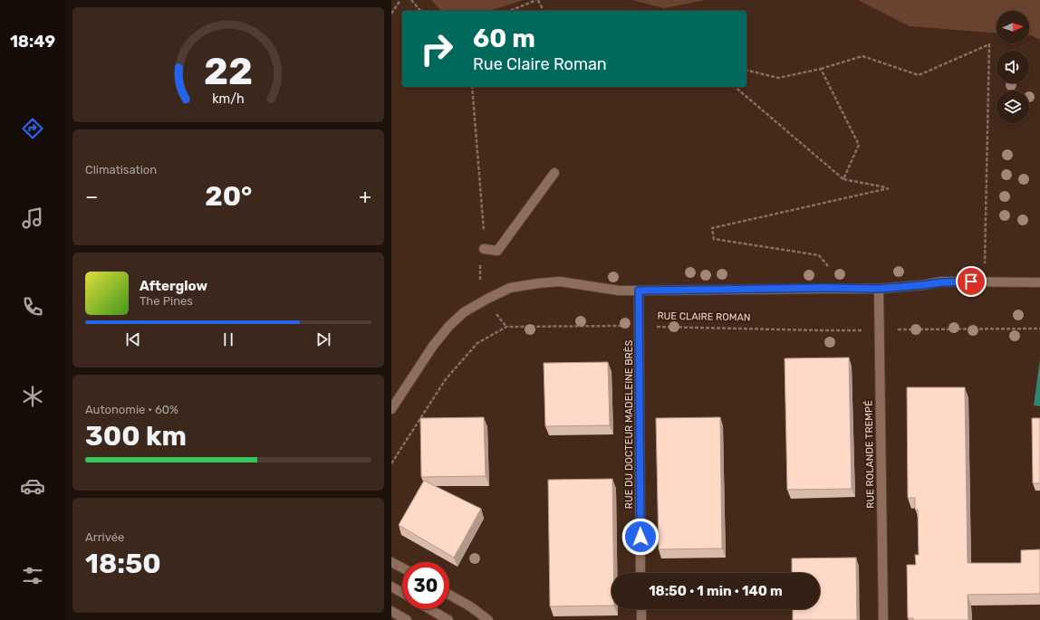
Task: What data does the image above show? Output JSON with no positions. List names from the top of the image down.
{
  "streets": {
    "street": ["RUE DU DOCTEUR MADELEINE BRÈS", "RUE ROLANDE TREMPÉ"],
    "path": ["RUE CLAIRE ROMAN"]
  },
  "crossings": [
    ["RUE CLAIRE ROMAN", "RUE DU DOCTEUR MADELEINE BRÈS"],
    ["RUE CLAIRE ROMAN", "RUE ROLANDE TREMPÉ"]
  ],
  "north": "right",
  "page": {
    "tabs": "18:49",
    "turn": ["60 m", "Rue Claire Roman"],
    "tile": [
      "Climatisation",
      ["Autonomie · 60%", "300 km"],
      ["Arrivée", "18:50"]
    ],
    "heat": ["−", "20°", "+"],
    "song": ["Afterglow", "The Pines"],
    "limit": "30",
    "trip": "18:50 · 1 min · 140 m",
    "gauge": ["22", "km/h"]
  }
}
